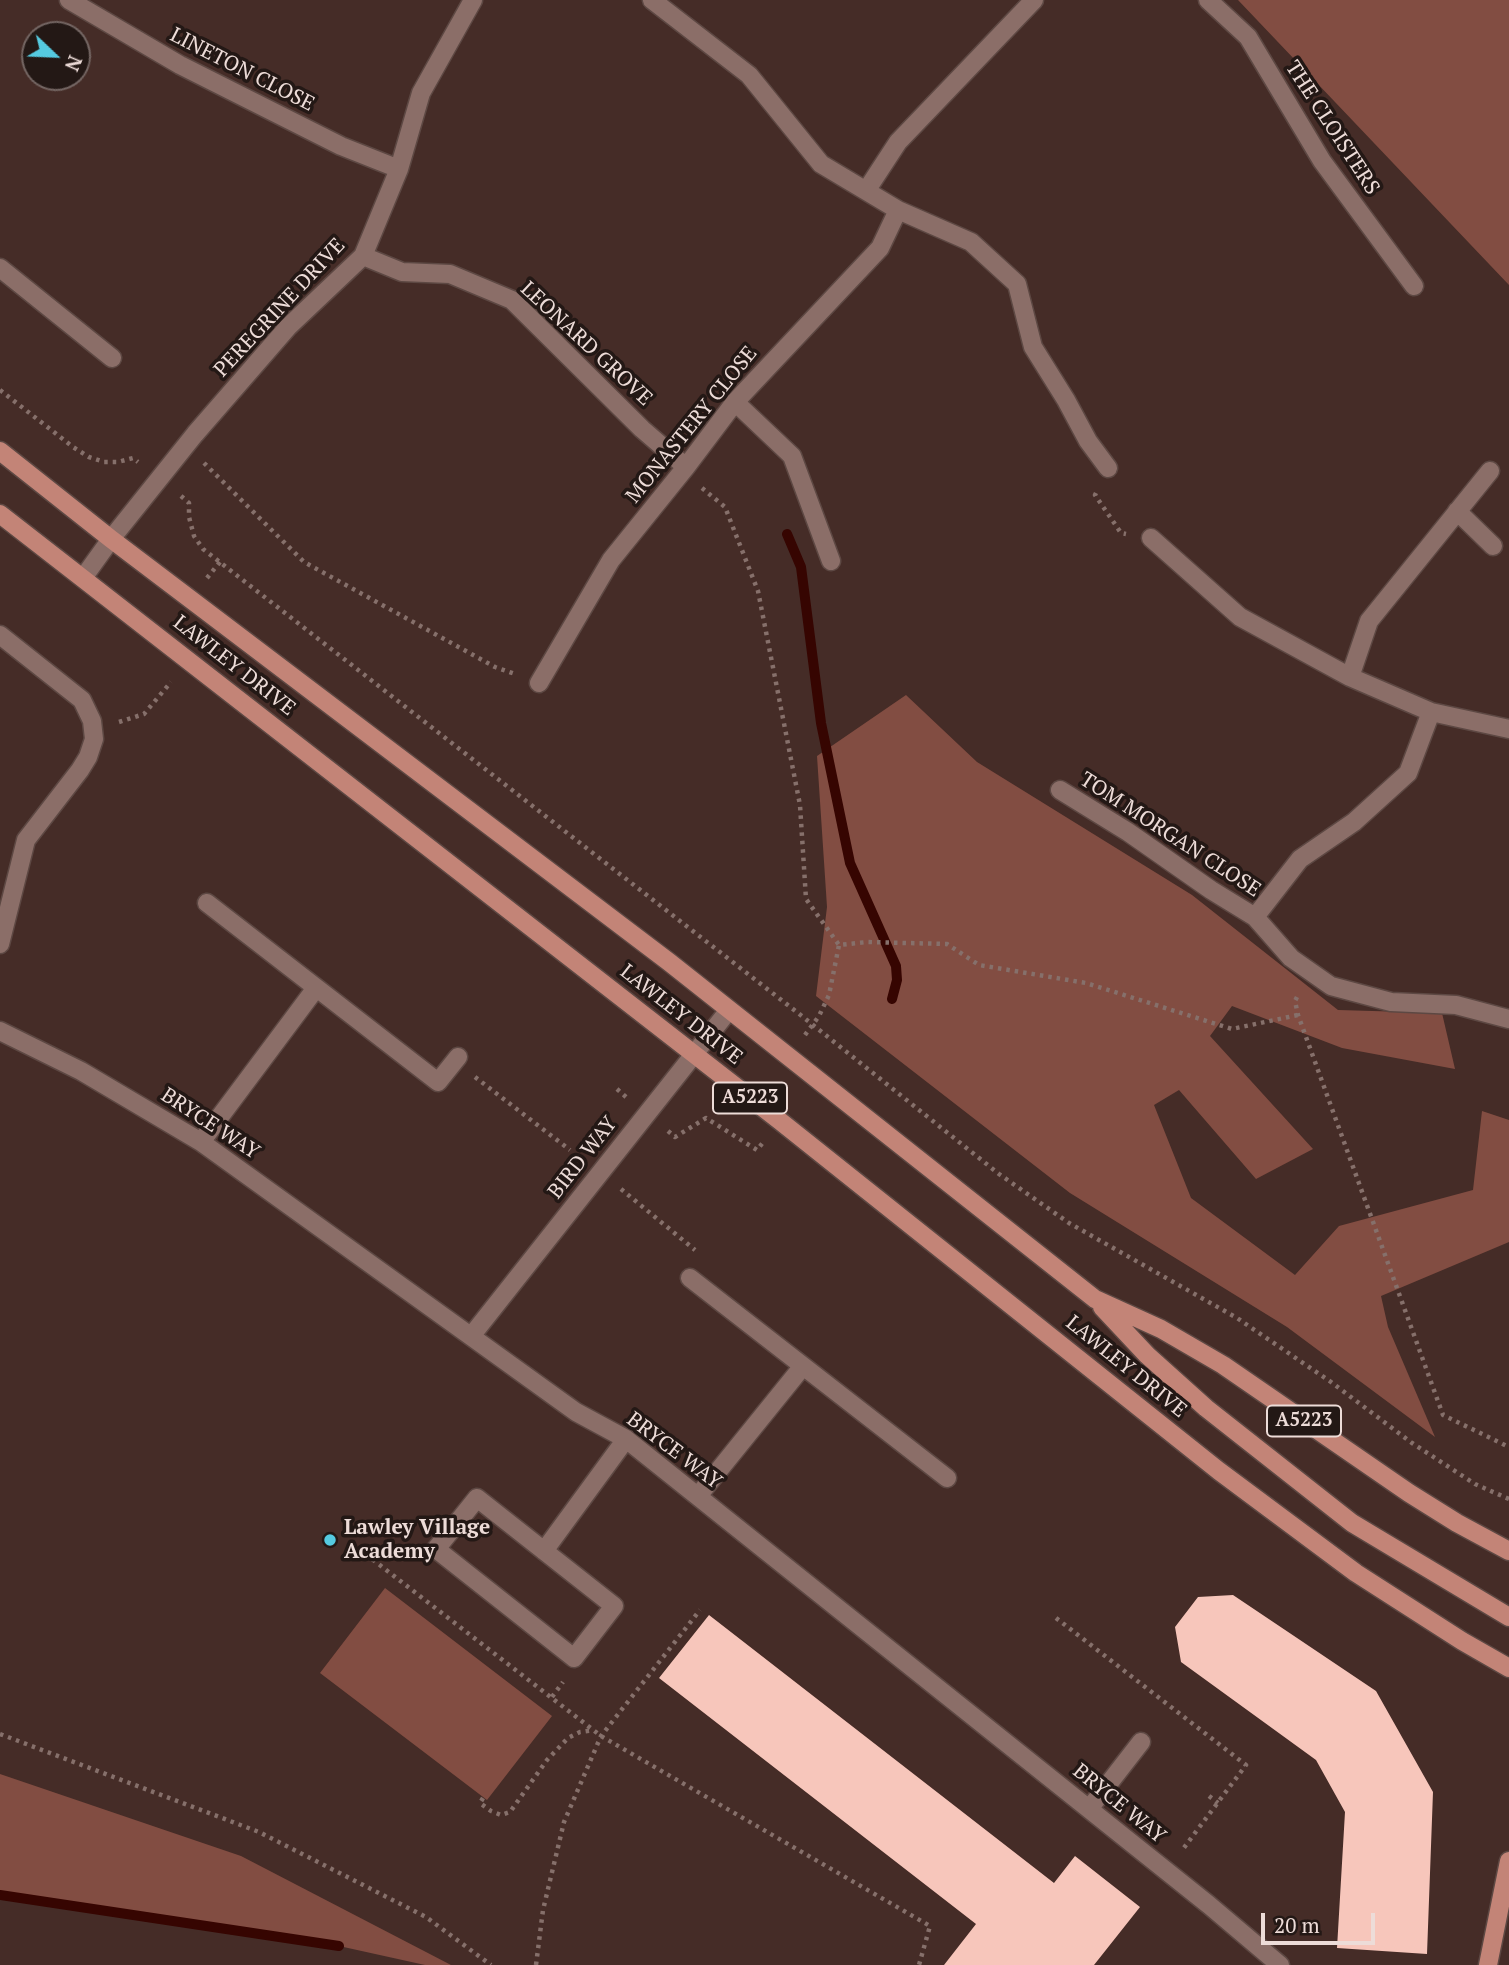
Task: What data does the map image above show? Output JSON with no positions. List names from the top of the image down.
{
  "streets": {
    "main road": ["LAWLEY DRIVE", "A5223"],
    "street": [
      "LINETON CLOSE",
      "THE CLOISTERS",
      "PEREGRINE DRIVE",
      "LEONARD GROVE",
      "MONASTERY CLOSE",
      "TOM MORGAN CLOSE",
      "BRYCE WAY",
      "BIRD WAY"
    ]
  },
  "crossings": [
    ["LINETON CLOSE", "PEREGRINE DRIVE"],
    ["PEREGRINE DRIVE", "LEONARD GROVE"],
    ["PEREGRINE DRIVE", "LAWLEY DRIVE"],
    ["LEONARD GROVE", "MONASTERY CLOSE"],
    ["LAWLEY DRIVE", "BIRD WAY"],
    ["BRYCE WAY", "BIRD WAY"]
  ],
  "places": ["Lawley Village Academy"],
  "scale_bar": "20 m",
  "north": "bottom right"
}
